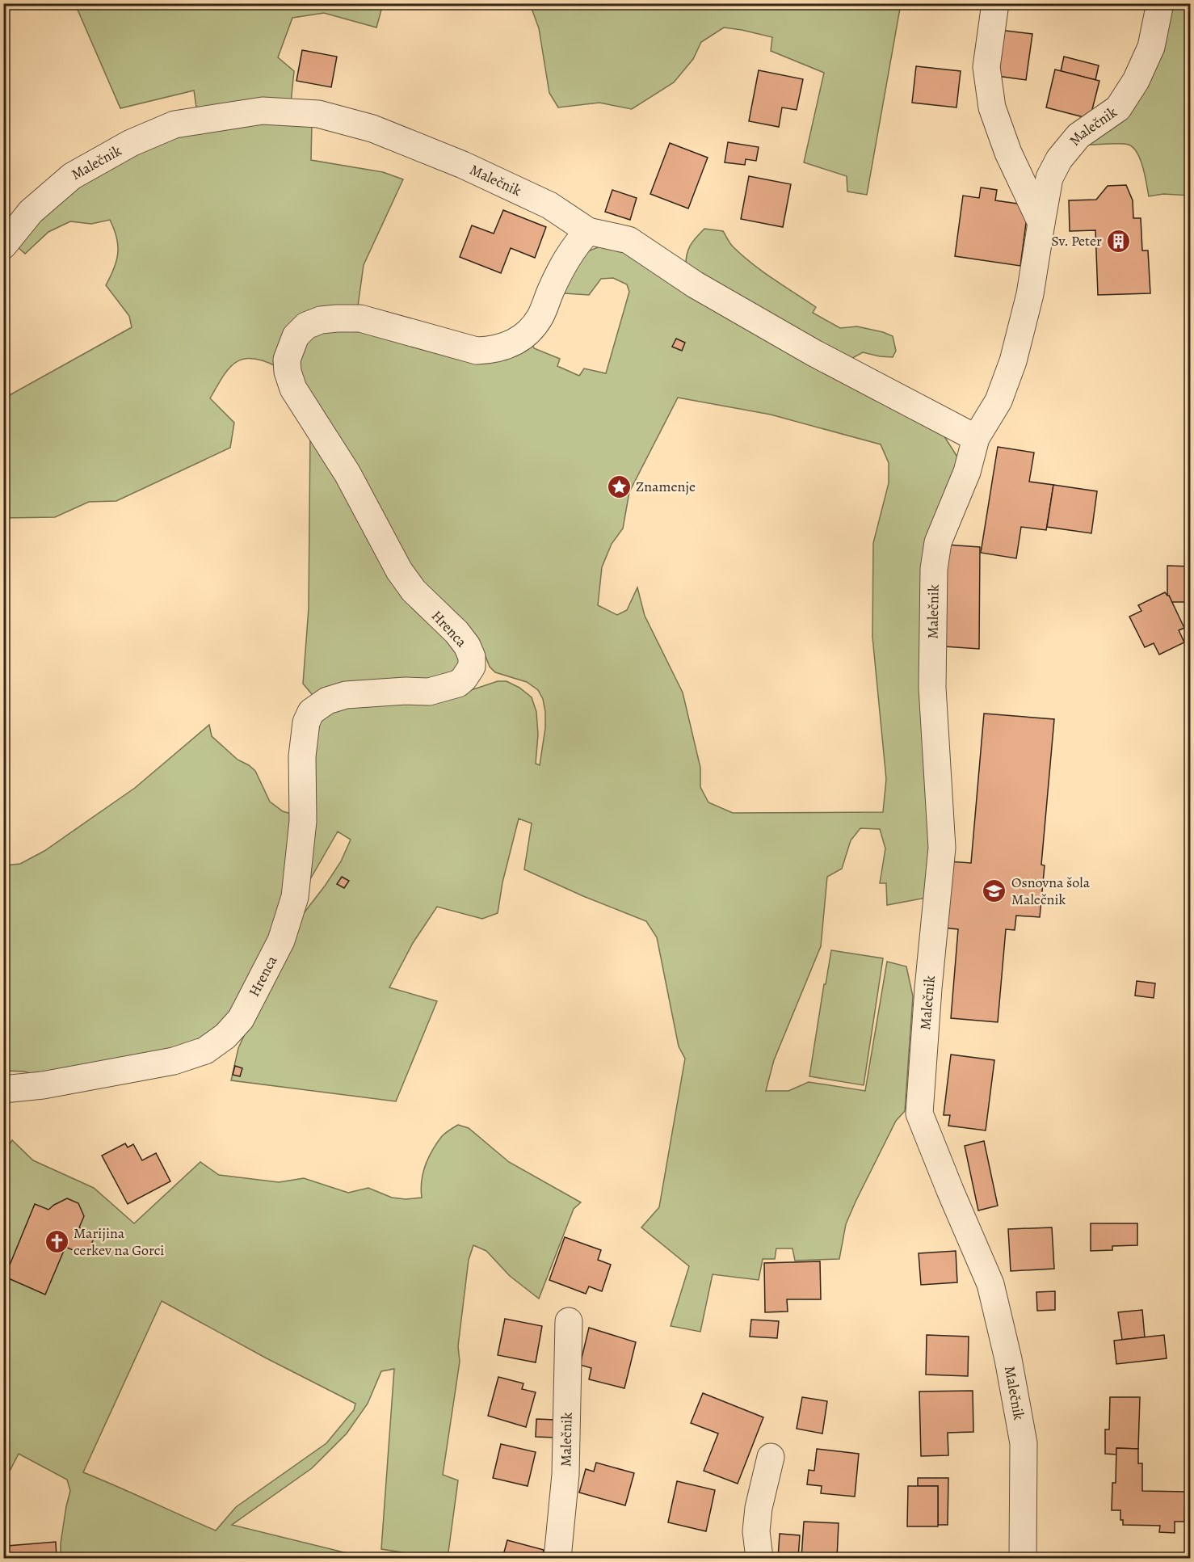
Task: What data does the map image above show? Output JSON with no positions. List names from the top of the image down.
{
  "streets": {
    "street": ["Malečnik", "Hrenca"]
  },
  "crossings": [
    ["Malečnik", "Hrenca"]
  ],
  "places": {
    "building": ["Sv. Peter"],
    "place": ["Znamenje"],
    "school or university": ["Osnovna šola Malečnik"],
    "church": ["Marijina cerkev na Gorci"]
  }
}
